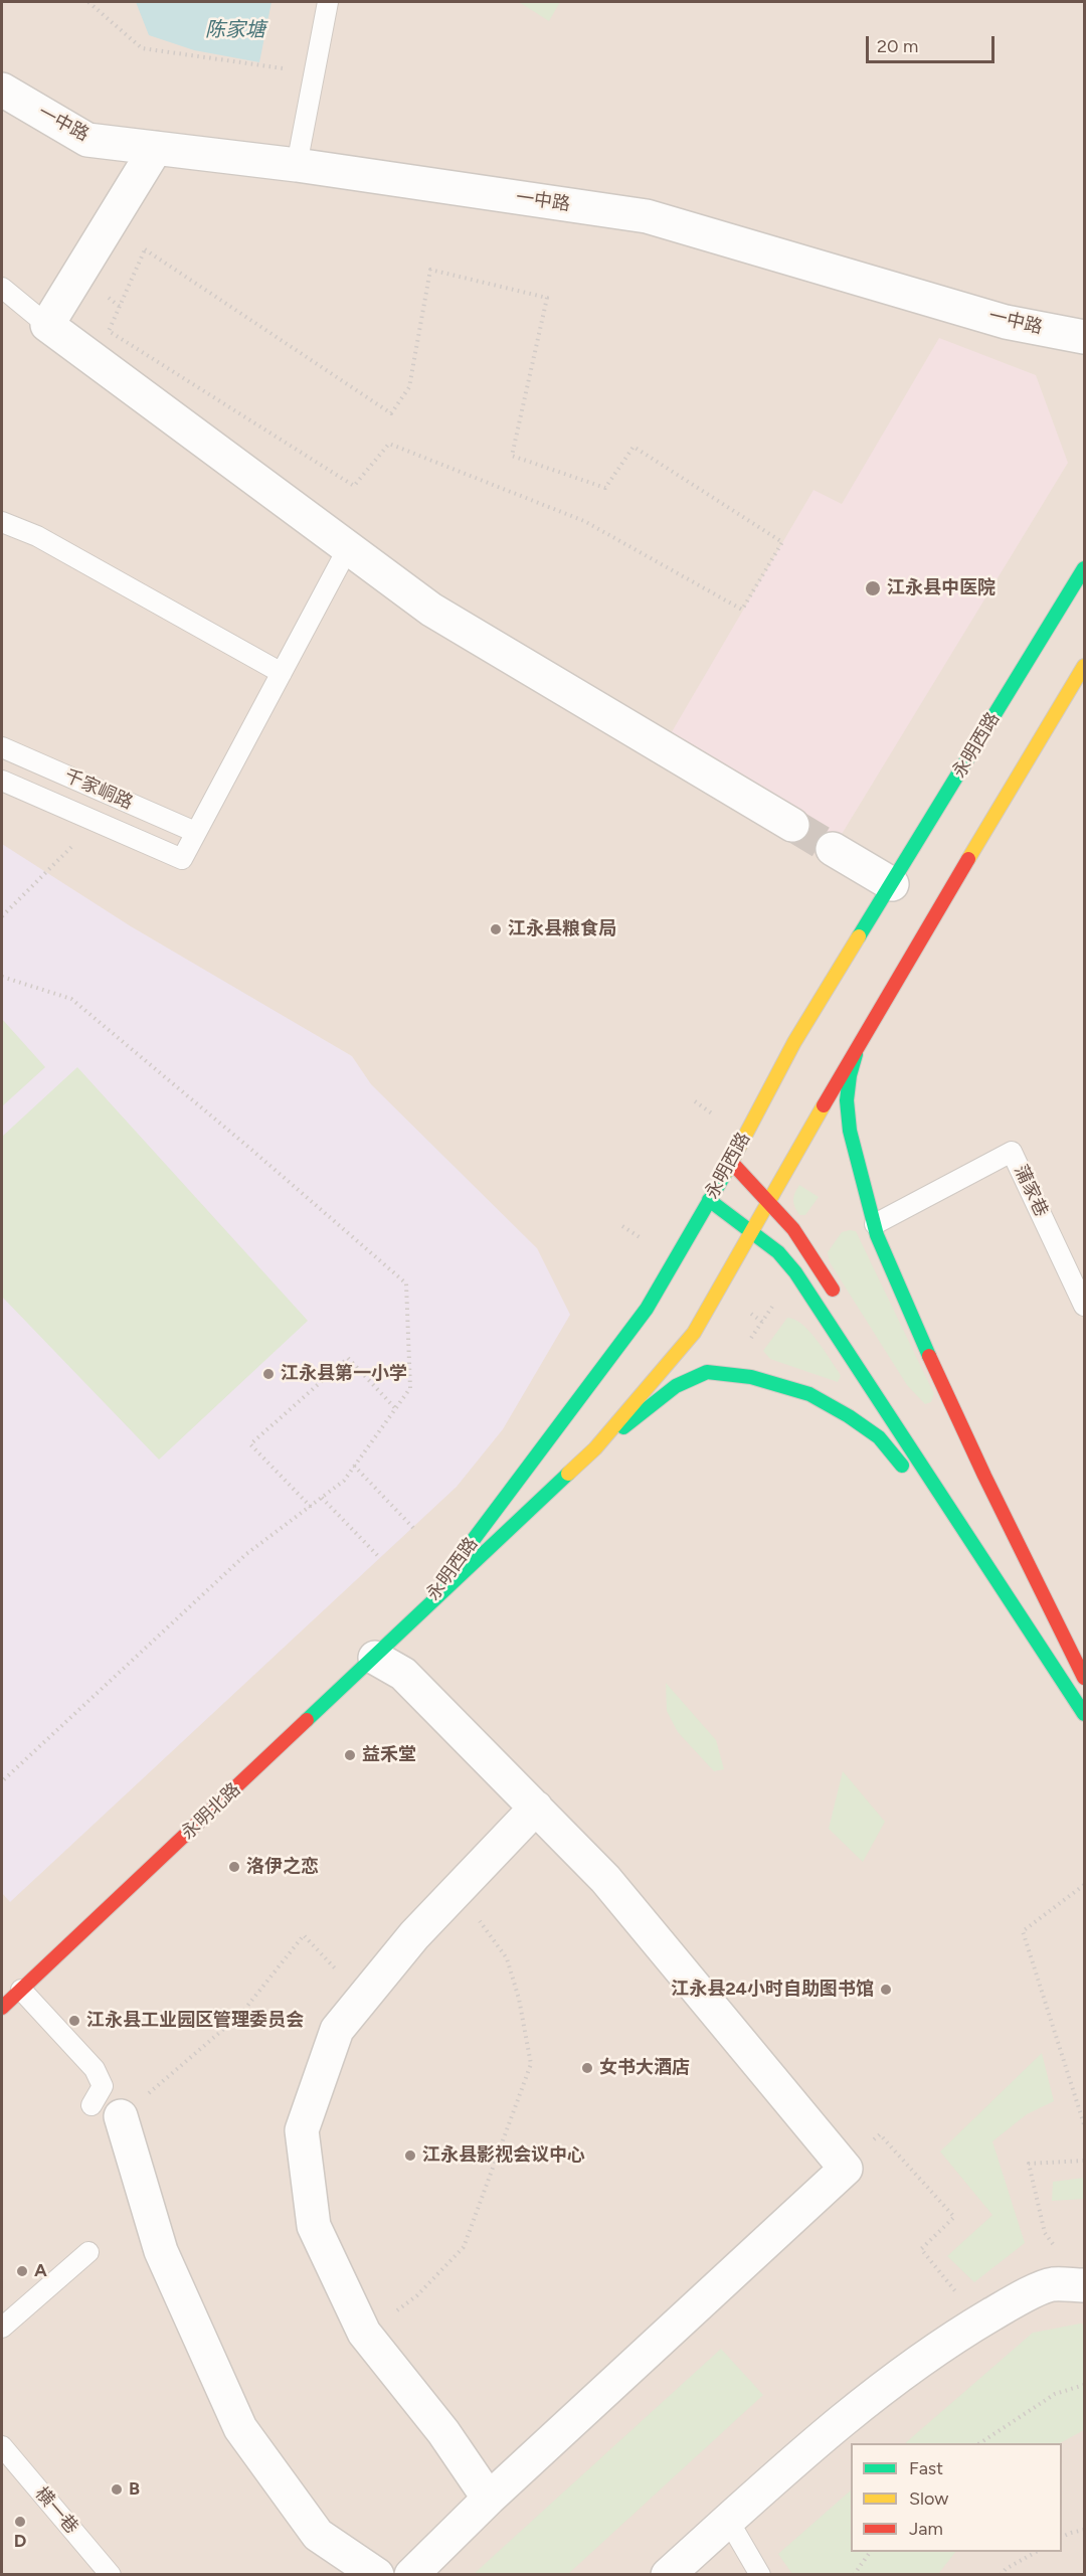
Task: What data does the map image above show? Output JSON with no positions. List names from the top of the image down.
{
  "streets": {
    "main road": ["永明西路", "永明北路"],
    "street": ["一中路"],
    "lane": ["千家峒路", "蒲家巷", "横一巷"]
  },
  "crossings": [
    ["永明西路", "永明北路"]
  ],
  "water": ["陈家塘"],
  "places": [
    "江永县中医院",
    "江永县粮食局",
    "江永县第一小学",
    "益禾堂",
    "洛伊之恋",
    "江永县24小时自助图书馆",
    "江永县工业园区管理委员会",
    "女书大酒店",
    "江永县影视会议中心",
    "A",
    "B",
    "D"
  ],
  "legend": ["Fast", "Slow", "Jam"],
  "scale_bar": "20 m"
}
